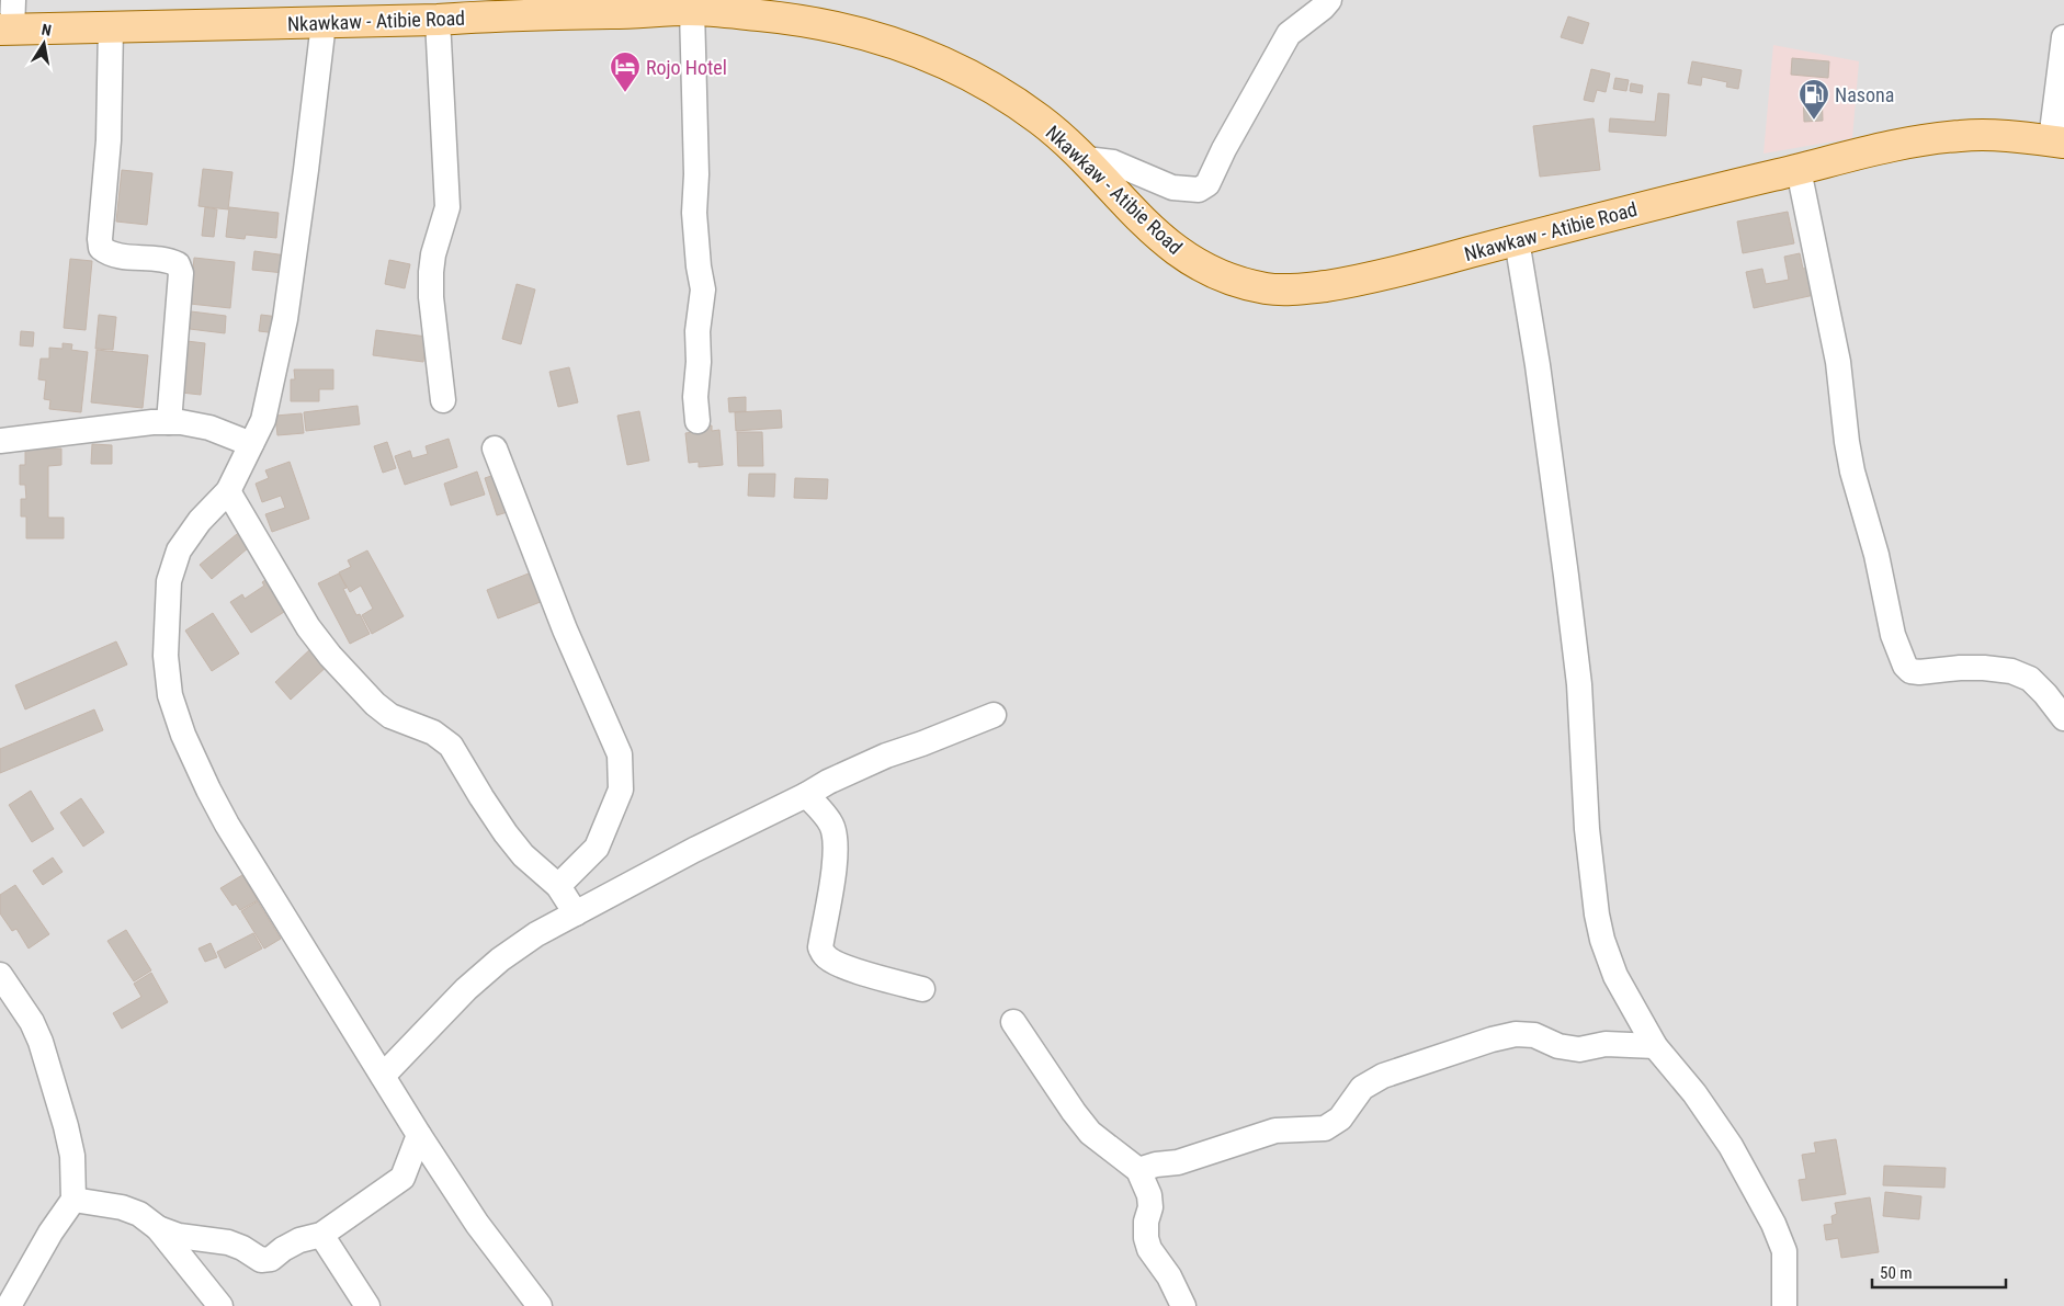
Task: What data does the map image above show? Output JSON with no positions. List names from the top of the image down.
{
  "streets": {
    "main road": ["Nkawkaw - Atibie Road"]
  },
  "places": {
    "hotel": ["Rojo Hotel"],
    "fuel station": ["Nasona"]
  },
  "scale_bar": "50 m",
  "north": "top"
}
